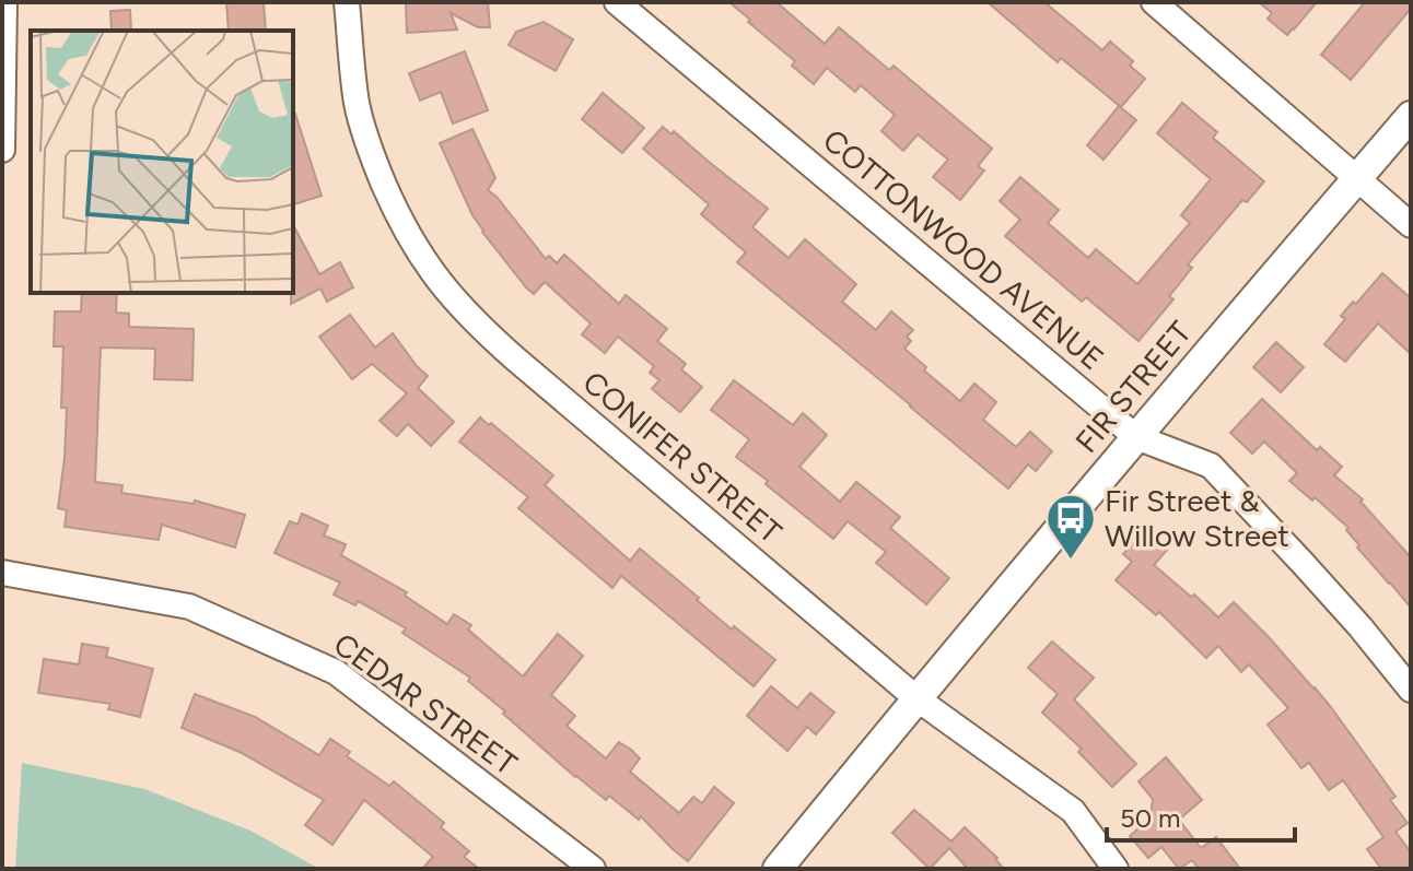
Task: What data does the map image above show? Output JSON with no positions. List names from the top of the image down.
{
  "streets": {
    "street": [
      "COTTONWOOD AVENUE",
      "FIR STREET",
      "CONIFER STREET",
      "CEDAR STREET"
    ]
  },
  "crossings": [
    ["COTTONWOOD AVENUE", "FIR STREET"],
    ["FIR STREET", "CONIFER STREET"]
  ],
  "places": {
    "bus stop": ["Fir Street & Willow Street"]
  },
  "scale_bar": "50 m"
}
